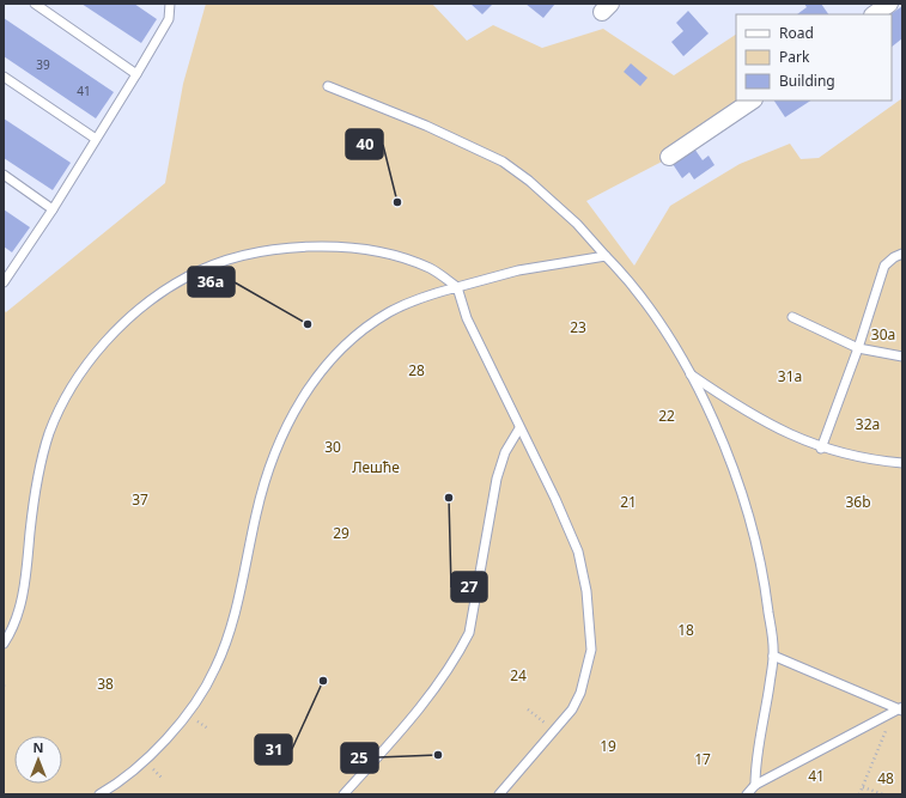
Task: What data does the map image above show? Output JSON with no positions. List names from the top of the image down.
{
  "parks": [
    "23",
    "30a",
    "28",
    "31a",
    "22",
    "32a",
    "30",
    "Лешће",
    "37",
    "21",
    "36b",
    "29",
    "18",
    "24",
    "38",
    "19",
    "17",
    "41",
    "48"
  ],
  "places": [
    "40",
    "36a",
    "27",
    "31",
    "25"
  ],
  "house_numbers": ["39", "41"],
  "legend": ["Road", "Park", "Building"],
  "north": "top"
}
